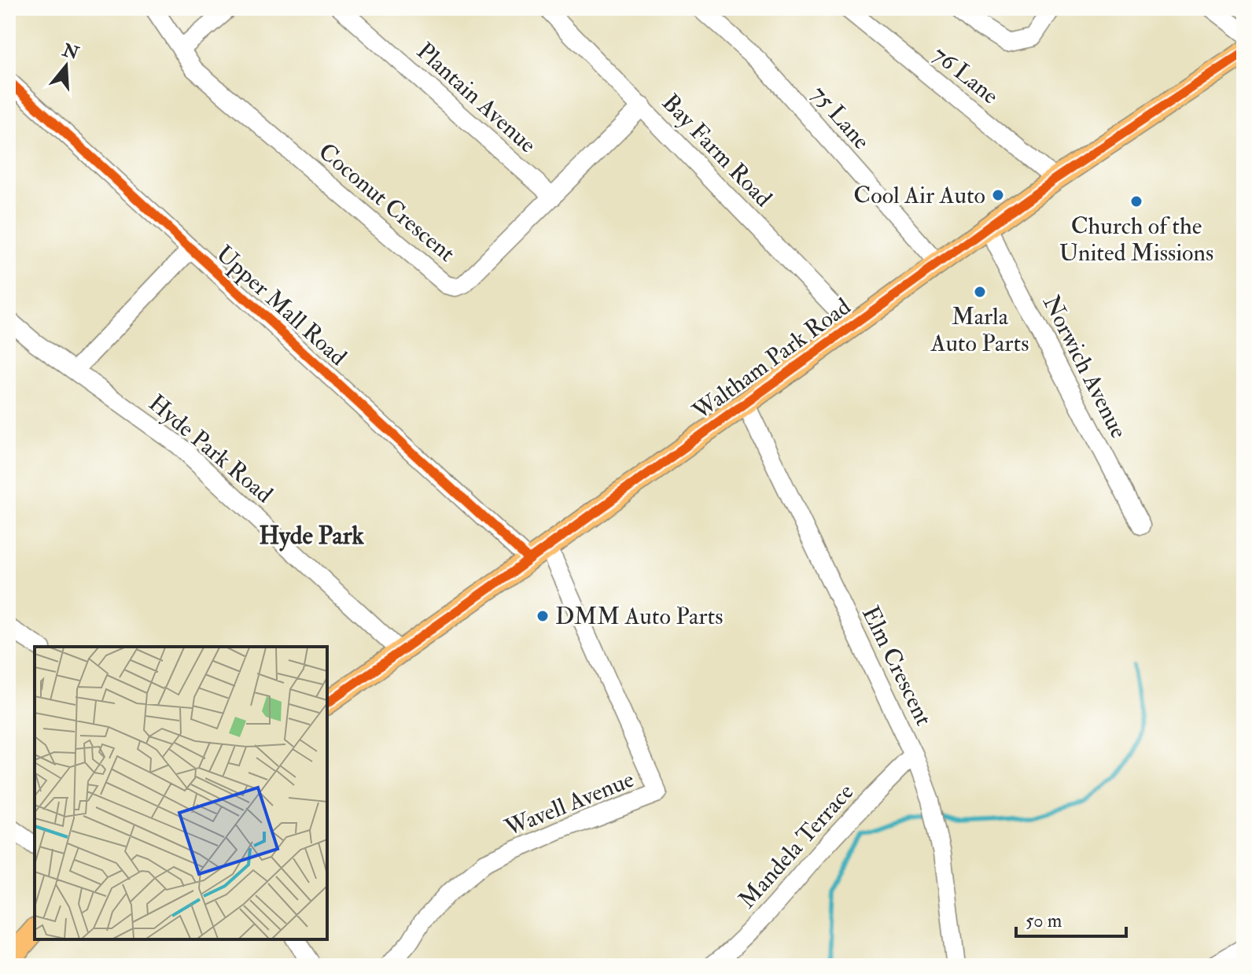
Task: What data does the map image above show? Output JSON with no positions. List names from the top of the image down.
{
  "streets": {
    "main road": ["Waltham Park Road"],
    "street": [
      "76 Lane",
      "Plantain Avenue",
      "75 Lane",
      "Bay Farm Road",
      "Coconut Crescent",
      "Upper Mall Road",
      "Norwich Avenue",
      "Hyde Park Road",
      "Elm Crescent",
      "Wavell Avenue",
      "Mandela Terrace"
    ]
  },
  "crossings": [
    ["76 Lane", "Waltham Park Road"],
    ["Plantain Avenue", "Coconut Crescent"],
    ["75 Lane", "Waltham Park Road"],
    ["Bay Farm Road", "Coconut Crescent"],
    ["Bay Farm Road", "Waltham Park Road"],
    ["Upper Mall Road", "Waltham Park Road"],
    ["Waltham Park Road", "Norwich Avenue"],
    ["Waltham Park Road", "Hyde Park Road"],
    ["Waltham Park Road", "Elm Crescent"],
    ["Waltham Park Road", "Wavell Avenue"],
    ["Elm Crescent", "Mandela Terrace"]
  ],
  "districts": ["Hyde Park"],
  "places": [
    "Cool Air Auto",
    "Church of the United Missions",
    "Marla Auto Parts",
    "DMM Auto Parts"
  ],
  "scale_bar": "50 m",
  "north": "top"
}
